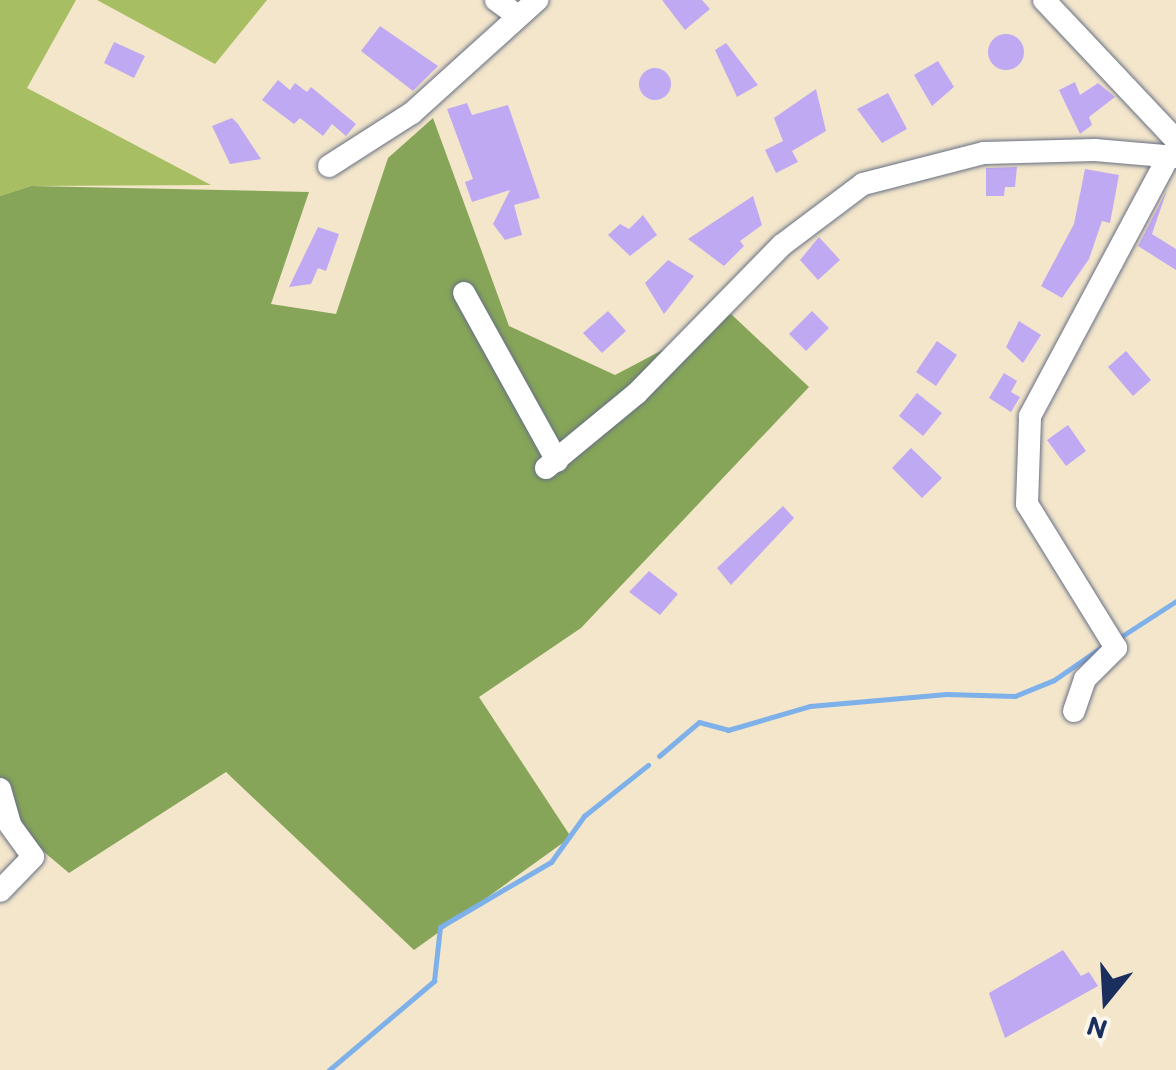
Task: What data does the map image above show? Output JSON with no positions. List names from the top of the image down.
{
  "north": "bottom"
}
